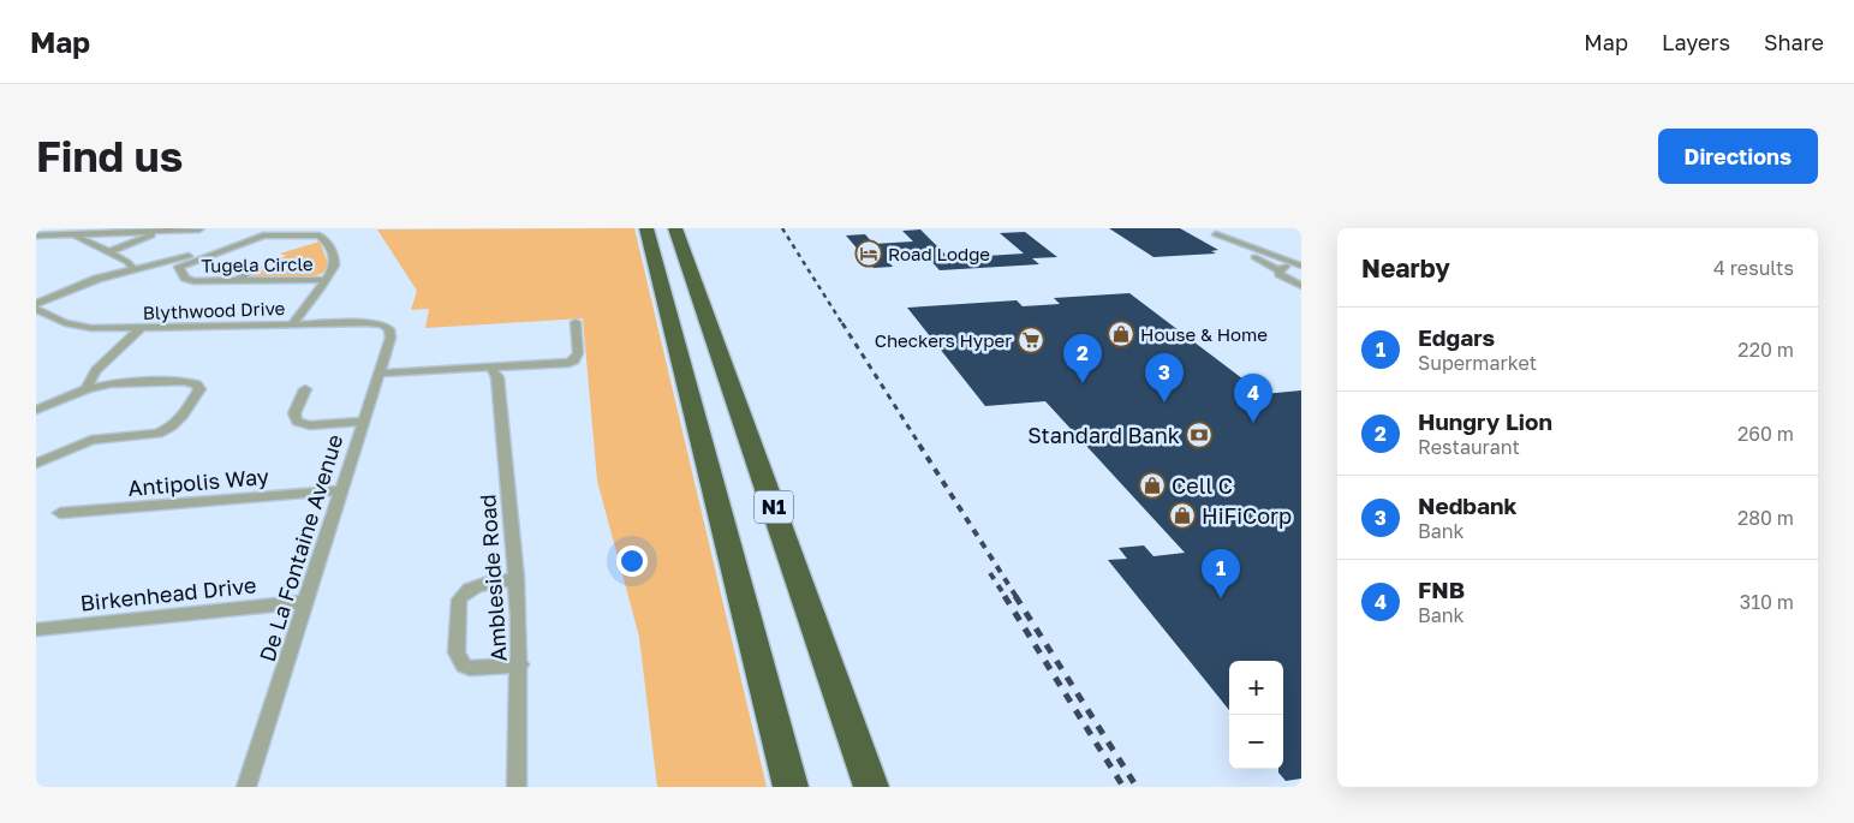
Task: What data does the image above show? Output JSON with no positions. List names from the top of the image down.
{
  "streets": {
    "highway": ["N1"],
    "street": [
      "Tugela Circle",
      "Blythwood Drive",
      "Antipolis Way",
      "De La Fontaine Avenue",
      "Ambleside Road",
      "Birkenhead Drive"
    ]
  },
  "crossings": [
    ["Tugela Circle", "Blythwood Drive"],
    ["Blythwood Drive", "De La Fontaine Avenue"],
    ["Antipolis Way", "De La Fontaine Avenue"],
    ["De La Fontaine Avenue", "Birkenhead Drive"]
  ],
  "places": {
    "hotel": ["Road Lodge"],
    "shop": ["House & Home", "Cell C", "HiFiCorp"],
    "supermarket": ["Checkers Hyper"],
    "bank": ["Standard Bank"]
  },
  "page": {
    "header": "Map",
    "nav": ["Map", "Layers", "Share"],
    "buttons": "Directions",
    "title": "Find us",
    "heading": ["Nearby", "4 results"],
    "list": [
      {
        "mark": "1",
        "name": "Edgars",
        "note": "Supermarket",
        "value": "220 m"
      },
      {
        "mark": "2",
        "name": "Hungry Lion",
        "note": "Restaurant",
        "value": "260 m"
      },
      {
        "mark": "3",
        "name": "Nedbank",
        "note": "Bank",
        "value": "280 m"
      },
      {
        "mark": "4",
        "name": "FNB",
        "note": "Bank",
        "value": "310 m"
      }
    ],
    "pins": [
      "2",
      "3",
      "4",
      "1"
    ],
    "map_buttons": ["+", "−"]
  }
}
